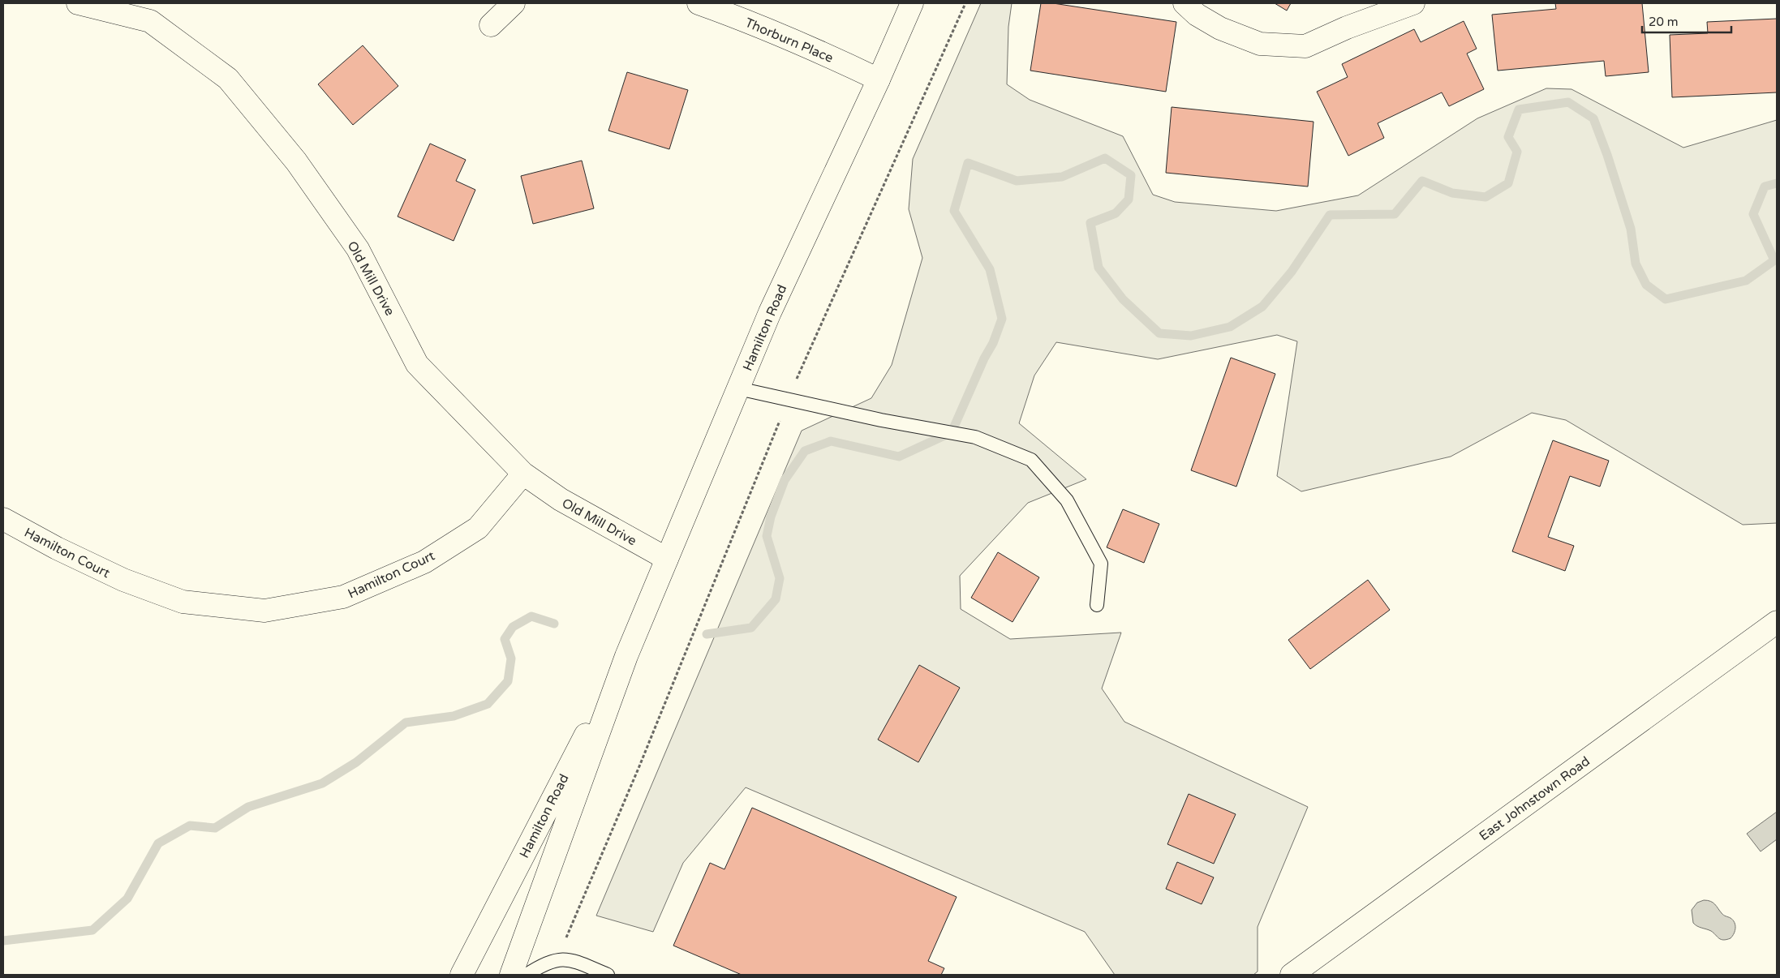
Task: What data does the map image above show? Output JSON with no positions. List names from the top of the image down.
{
  "streets": {
    "main road": [
      "Thorburn Place",
      "Old Mill Drive",
      "Hamilton Road",
      "Hamilton Court",
      "East Johnstown Road"
    ]
  },
  "crossings": [
    ["Thorburn Place", "Hamilton Road"],
    ["Old Mill Drive", "Hamilton Road"],
    ["Old Mill Drive", "Hamilton Court"]
  ],
  "scale_bar": "20 m"
}
